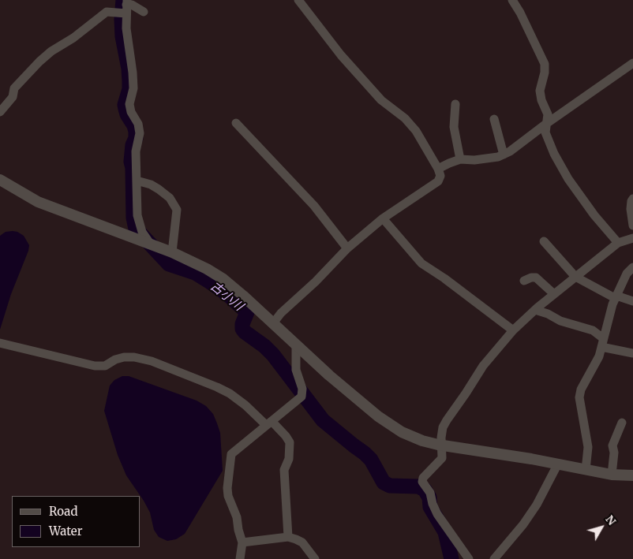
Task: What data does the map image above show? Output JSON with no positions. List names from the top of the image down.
{
  "water": ["古小川"],
  "legend": ["Road", "Water"],
  "north": "top right"
}
